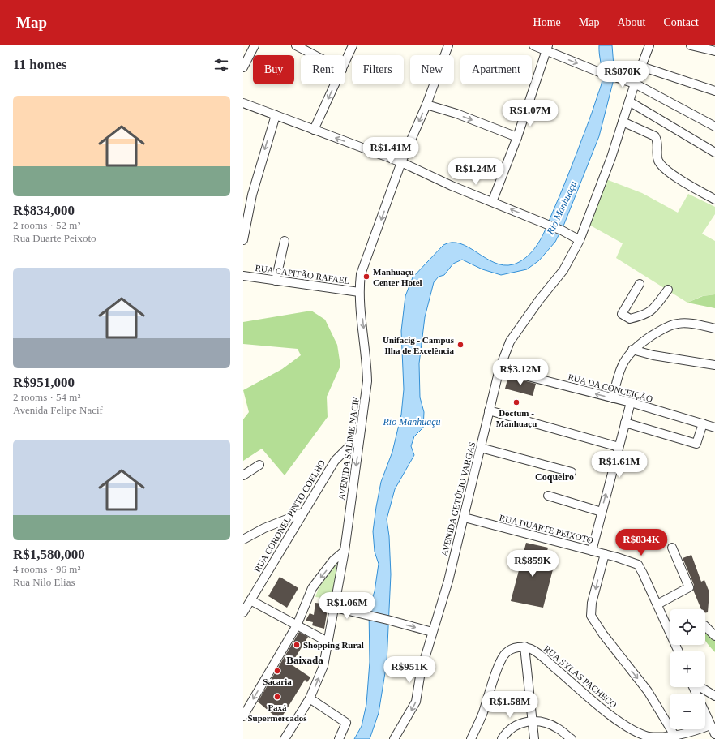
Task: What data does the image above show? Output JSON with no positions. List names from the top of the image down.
{
  "streets": {
    "street": [
      "RUA CAPITÃO RAFAEL",
      "RUA DA CONCEIÇÃO",
      "AVENIDA SALIME NACIF",
      "AVENIDA GETÚLIO VARGAS",
      "RUA CORONEL PINTO COELHO",
      "RUA DUARTE PEIXOTO",
      "RUA SYLAS PACHECO"
    ]
  },
  "crossings": [
    ["RUA CAPITÃO RAFAEL", "AVENIDA SALIME NACIF"],
    ["RUA DA CONCEIÇÃO", "AVENIDA GETÚLIO VARGAS"],
    ["AVENIDA SALIME NACIF", "RUA CORONEL PINTO COELHO"],
    ["AVENIDA GETÚLIO VARGAS", "RUA DUARTE PEIXOTO"]
  ],
  "one_way": ["AVENIDA SALIME NACIF"],
  "districts": ["Coqueiro", "Baixada"],
  "water": ["Rio Manhuaçu"],
  "places": [
    "Manhuaçu Center Hotel",
    "Unifacig - Campus Ilha de Excelência",
    "Doctum - Manhuaçu",
    "Shopping Rural",
    "Sacaria",
    "Paxá Supermercados"
  ],
  "page": {
    "header": "Map",
    "nav": [
      "Home",
      "Map",
      "About",
      "Contact"
    ],
    "heading": "11 homes",
    "chip": [
      "Buy",
      "Rent",
      "Filters",
      "New",
      "Apartment"
    ],
    "price": [
      "R$870K",
      "R$1.07M",
      "R$1.41M",
      "R$1.24M",
      "R$3.12M",
      "R$1.61M",
      "R$834K",
      "R$859K",
      "R$1.06M",
      "R$951K",
      "R$1.58M"
    ],
    "list": [
      {
        "name": "R$834,000",
        "note": "2 rooms · 52 m² · Rua Duarte Peixoto"
      },
      {
        "name": "R$951,000",
        "note": "2 rooms · 54 m² · Avenida Felipe Nacif"
      },
      {
        "name": "R$1,580,000",
        "note": "4 rooms · 96 m² · Rua Nilo Elias"
      }
    ],
    "map_buttons": ["+", "−"]
  }
}
